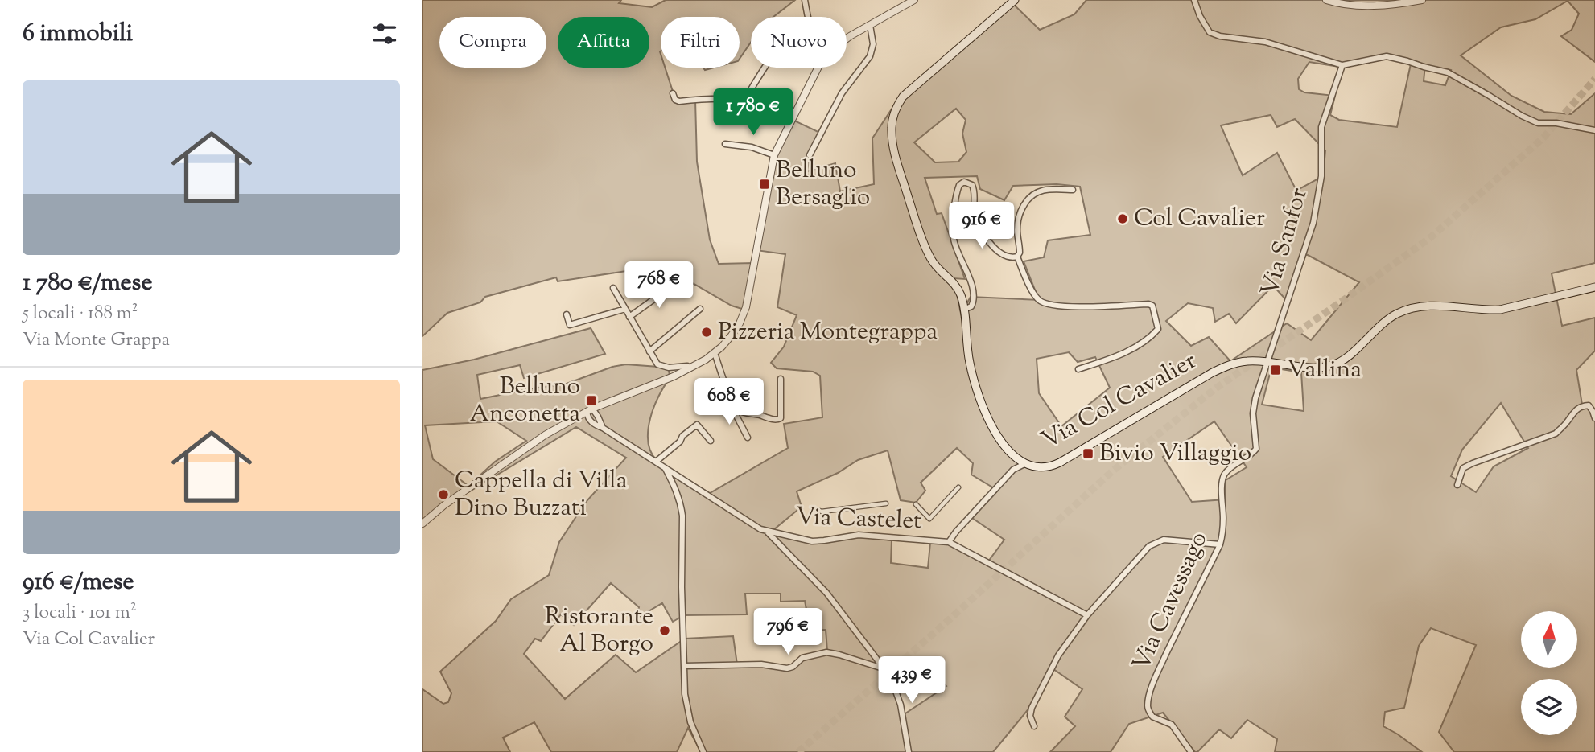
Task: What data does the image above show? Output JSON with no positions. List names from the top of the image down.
{
  "streets": {
    "main road": ["Via Col Cavalier"],
    "street": ["Via Sanfor", "Via Castelet", "Via Cavessago"]
  },
  "crossings": [
    ["Via Sanfor", "Via Col Cavalier"],
    ["Via Sanfor", "Via Cavessago"],
    ["Via Col Cavalier", "Via Castelet"],
    ["Via Col Cavalier", "Via Cavessago"]
  ],
  "places": {
    "transit": [
      "Belluno Bersaglio",
      "Vallina",
      "Belluno Anconetta",
      "Bivio Villaggio"
    ],
    "other": [
      "Col Cavalier",
      "Pizzeria Montegrappa",
      "Cappella di Villa Dino Buzzati",
      "Ristorante Al Borgo"
    ]
  },
  "north": "top",
  "page": {
    "heading": "6 immobili",
    "chip": [
      "Compra",
      "Affitta",
      "Filtri",
      "Nuovo"
    ],
    "list": [
      {
        "name": "1 780 €/mese",
        "note": "5 locali · 188 m² · Via Monte Grappa"
      },
      {
        "name": "916 €/mese",
        "note": "3 locali · 101 m² · Via Col Cavalier"
      }
    ],
    "price": [
      "1 780 €",
      "916 €",
      "768 €",
      "608 €",
      "796 €",
      "439 €"
    ]
  }
}
